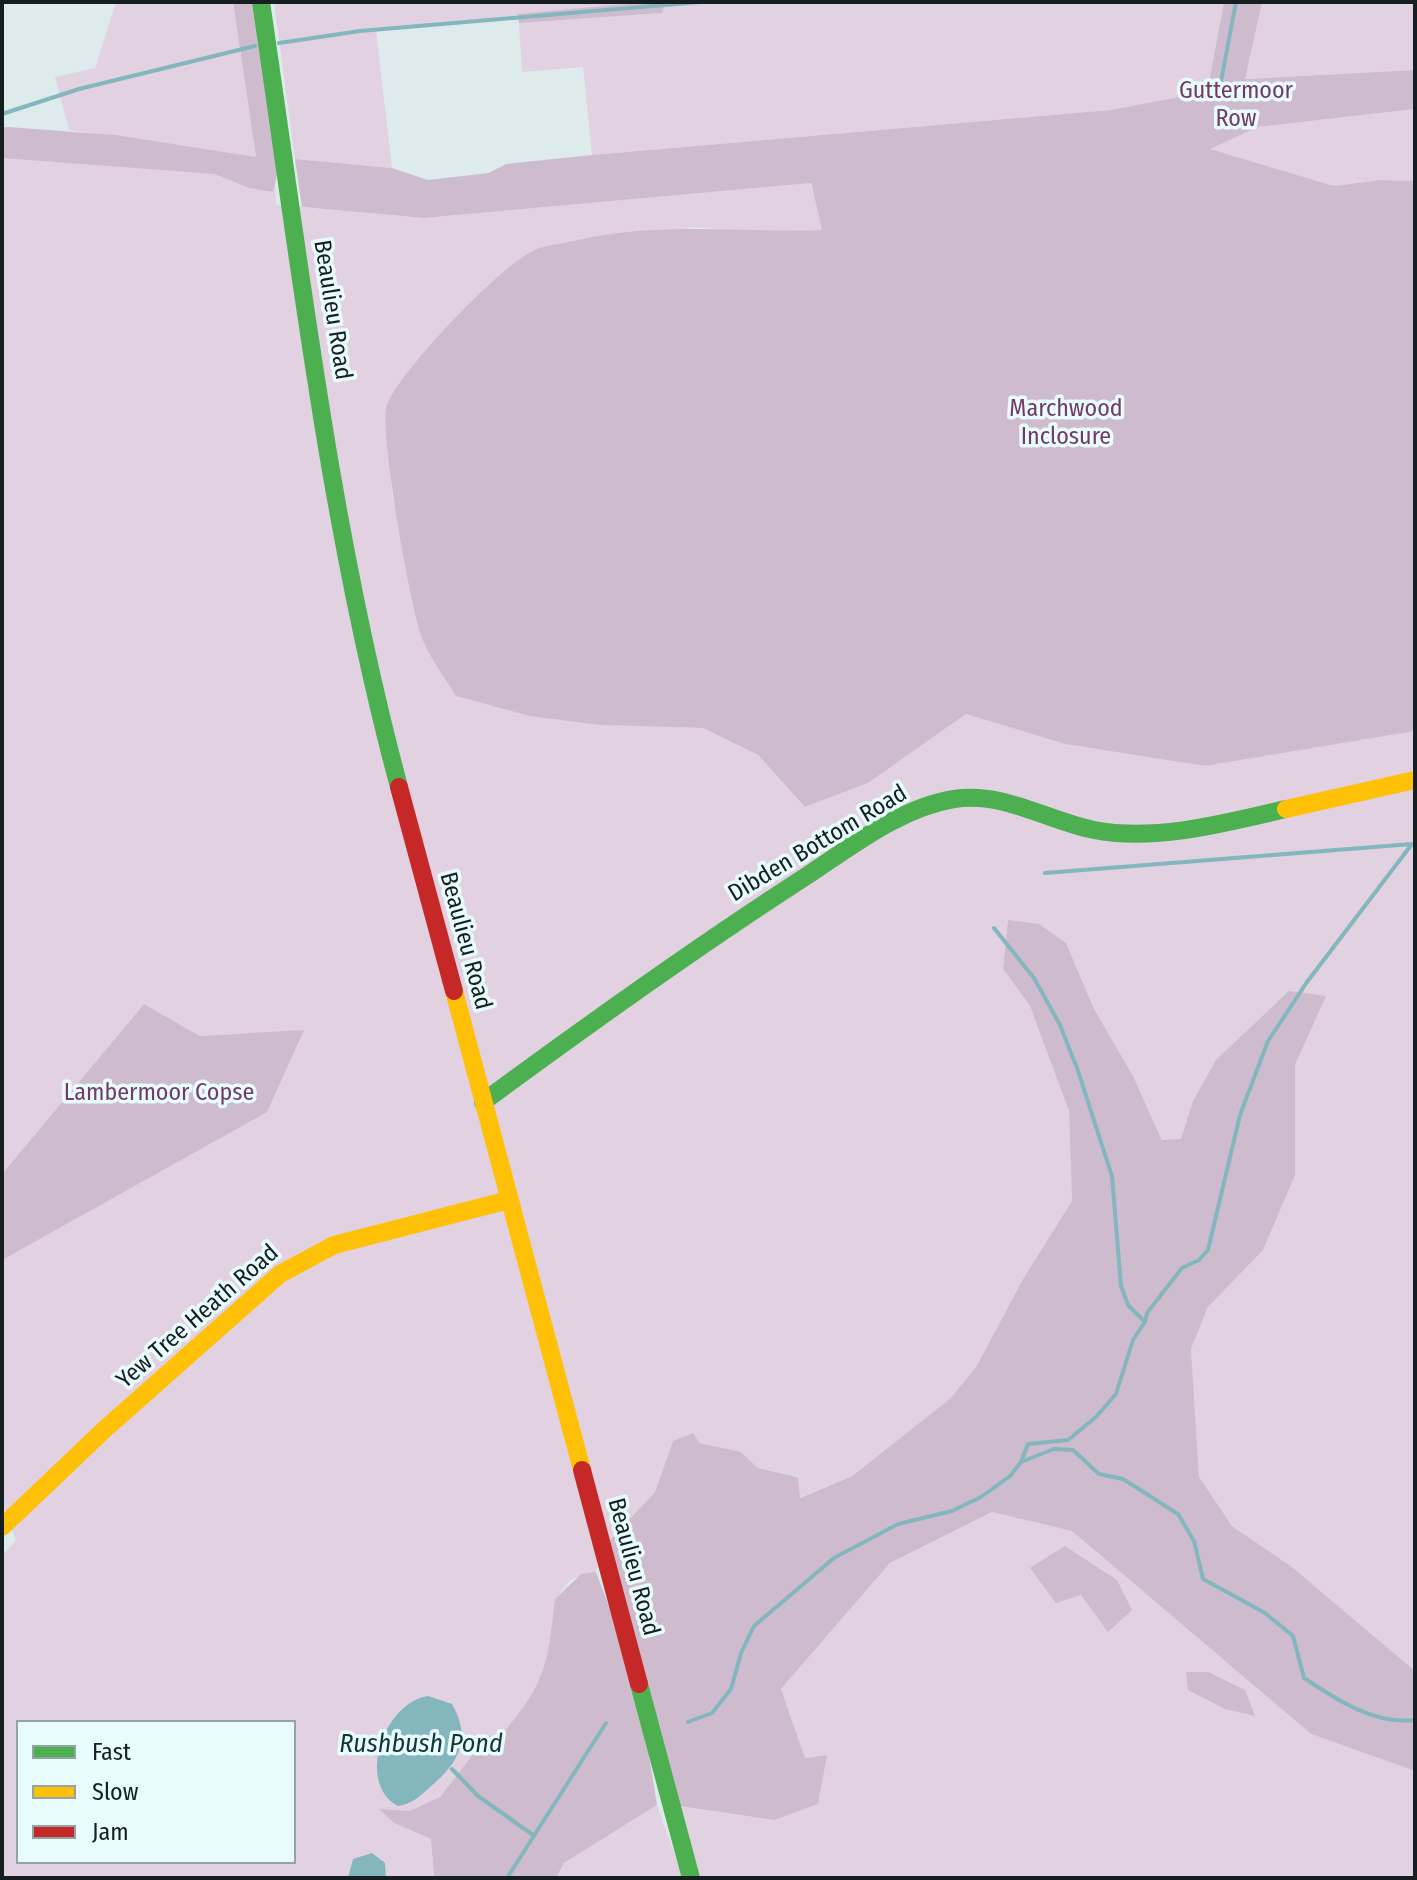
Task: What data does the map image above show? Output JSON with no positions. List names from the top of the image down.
{
  "streets": {
    "street": ["Beaulieu Road", "Dibden Bottom Road", "Yew Tree Heath Road"]
  },
  "crossings": [
    ["Beaulieu Road", "Dibden Bottom Road"],
    ["Beaulieu Road", "Yew Tree Heath Road"]
  ],
  "water": ["Rushbush Pond"],
  "parks": ["Guttermoor Row", "Marchwood Inclosure", "Lambermoor Copse"],
  "legend": ["Fast", "Slow", "Jam"]
}
